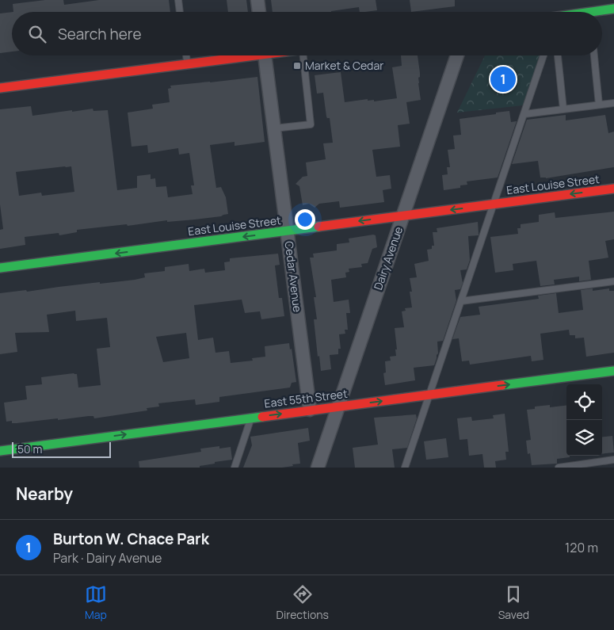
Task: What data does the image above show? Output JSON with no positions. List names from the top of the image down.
{
  "streets": {
    "street": [
      "East Louise Street",
      "Dairy Avenue",
      "Cedar Avenue",
      "East 55th Street"
    ]
  },
  "crossings": [
    ["East Louise Street", "Dairy Avenue"],
    ["East Louise Street", "Cedar Avenue"],
    ["Dairy Avenue", "East 55th Street"],
    ["Cedar Avenue", "East 55th Street"]
  ],
  "one_way": ["East Louise Street", "East 55th Street"],
  "places": {
    "transit": ["Market & Cedar"]
  },
  "scale_bar": "50 m",
  "page": {
    "search": "Search here",
    "pins": "1",
    "scale": "50 m",
    "heading": "Nearby",
    "list": [
      {
        "mark": "1",
        "name": "Burton W. Chace Park",
        "note": "Park · Dairy Avenue",
        "value": "120 m"
      }
    ],
    "nav": ["Map", "Directions", "Saved"]
  }
}
